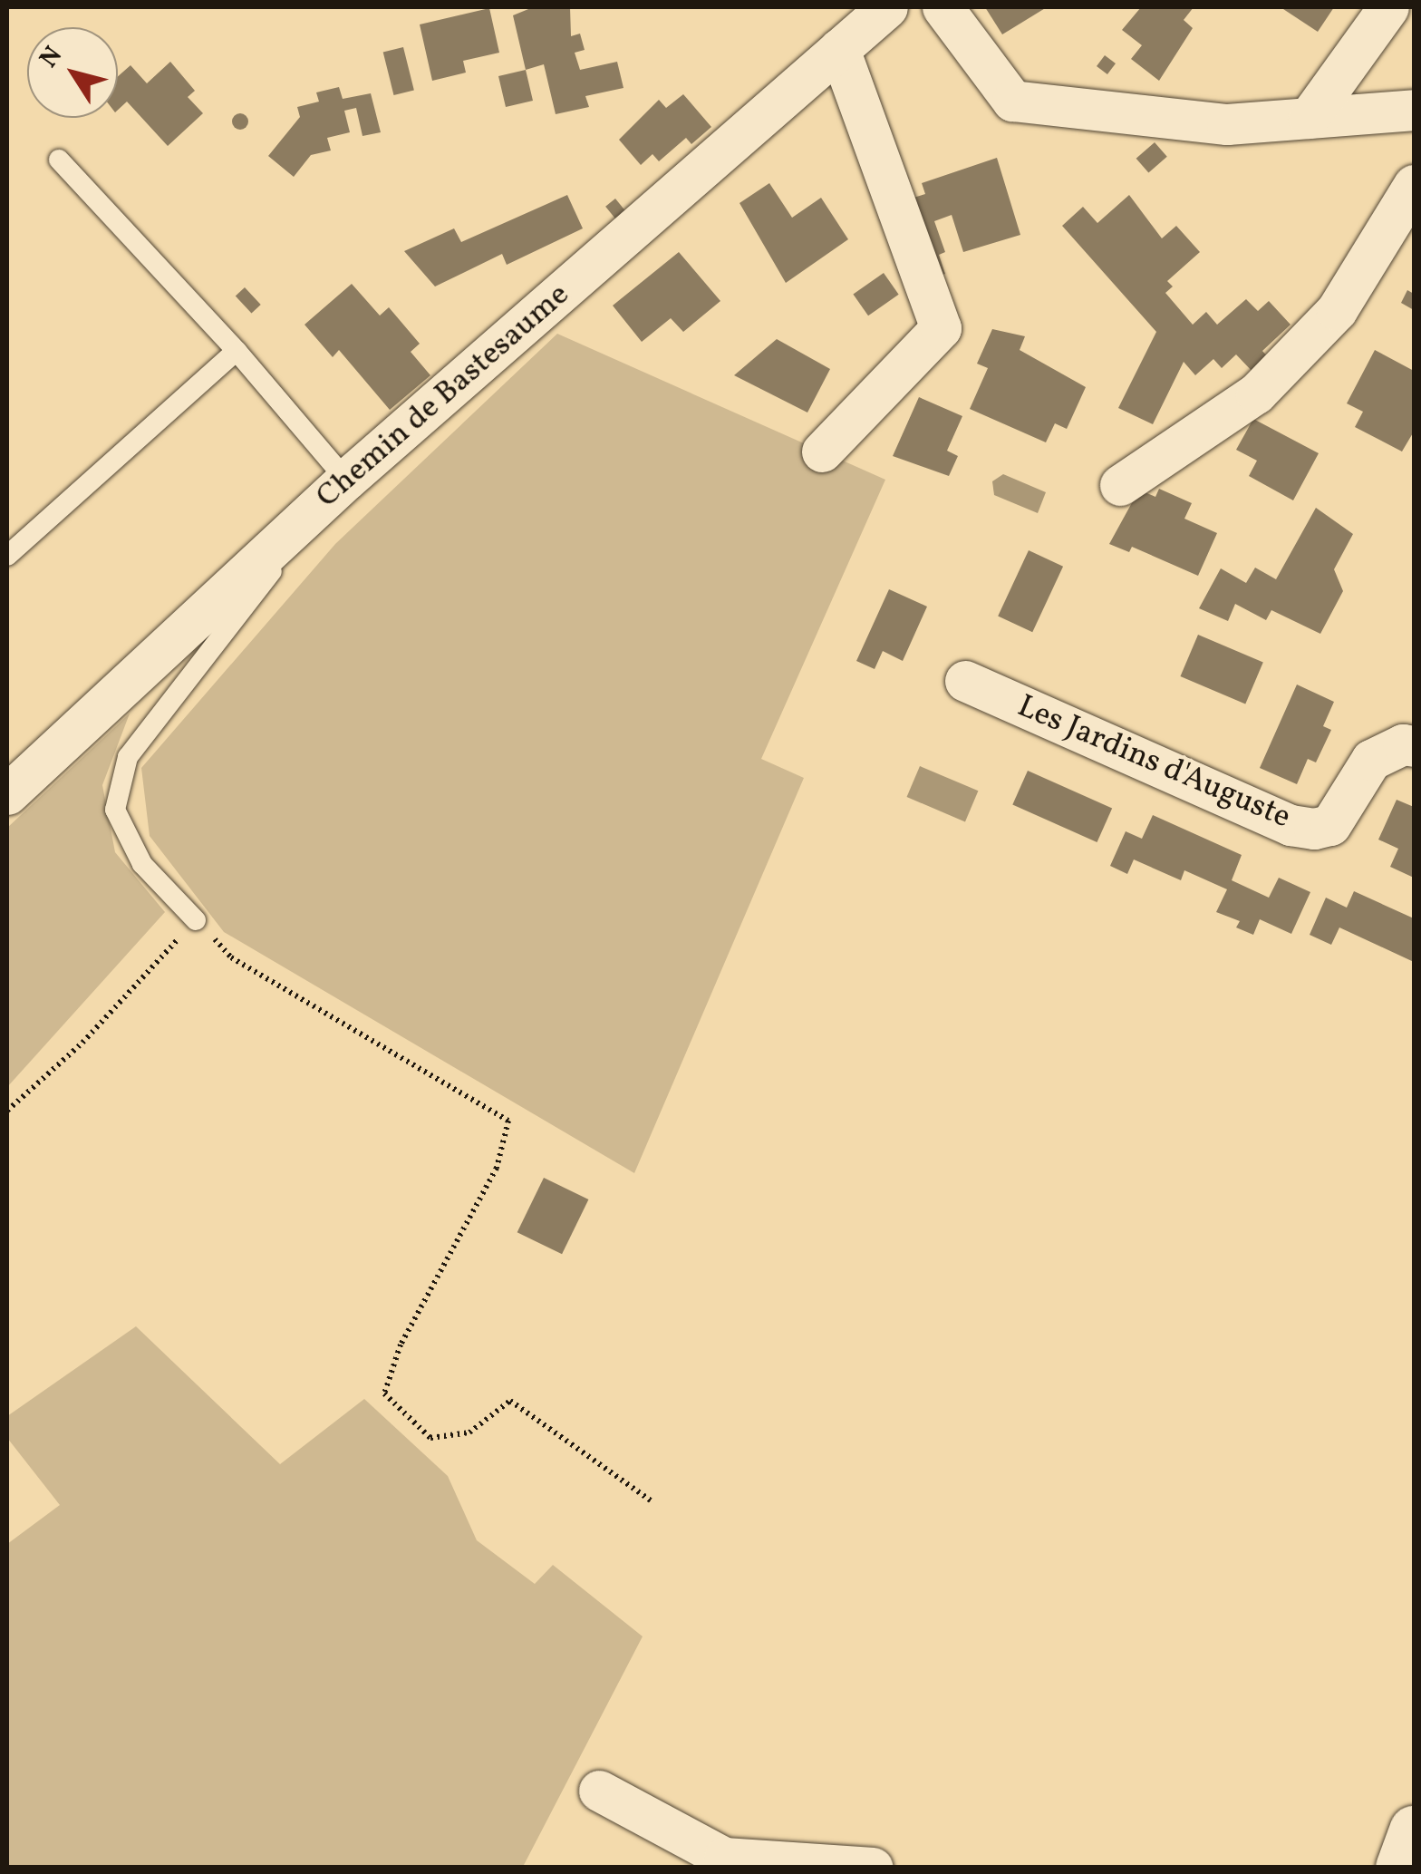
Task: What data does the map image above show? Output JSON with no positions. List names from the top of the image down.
{
  "streets": {
    "street": ["Chemin de Bastesaume", "Les Jardins d'Auguste"]
  },
  "north": "top left"
}
